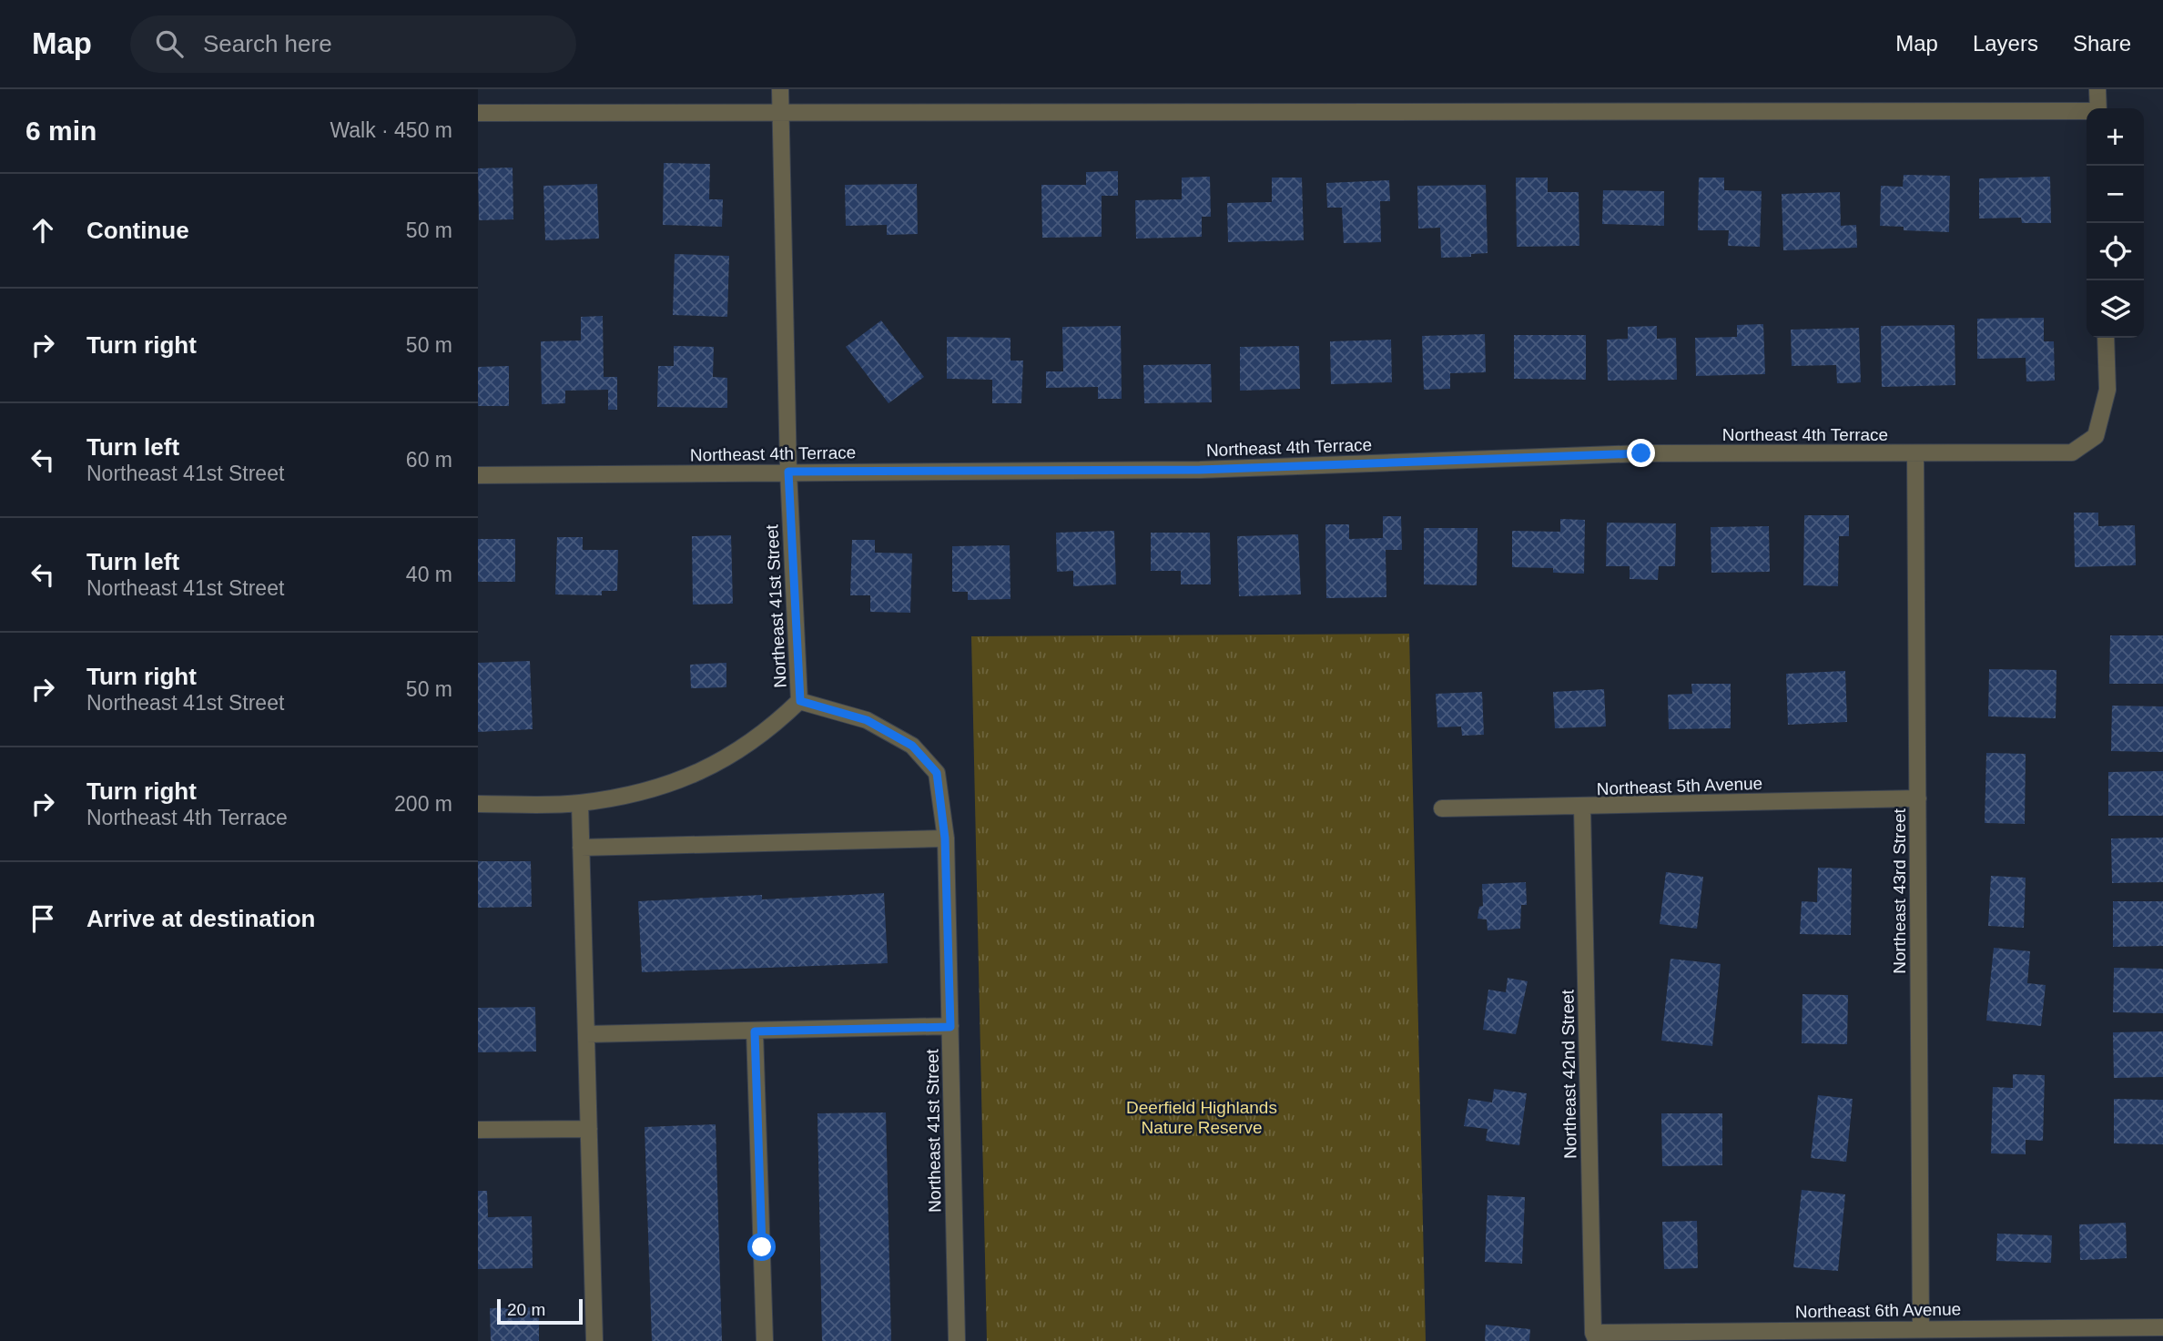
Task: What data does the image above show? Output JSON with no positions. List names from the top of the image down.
{
  "streets": {
    "street": [
      "Northeast 4th Terrace",
      "Northeast 41st Street",
      "Northeast 5th Avenue",
      "Northeast 43rd Street",
      "Northeast 42nd Street",
      "Northeast 6th Avenue"
    ]
  },
  "crossings": [
    ["Northeast 4th Terrace", "Northeast 41st Street"],
    ["Northeast 4th Terrace", "Northeast 43rd Street"],
    ["Northeast 5th Avenue", "Northeast 43rd Street"],
    ["Northeast 5th Avenue", "Northeast 42nd Street"],
    ["Northeast 43rd Street", "Northeast 6th Avenue"],
    ["Northeast 42nd Street", "Northeast 6th Avenue"]
  ],
  "parks": ["Deerfield Highlands Nature Reserve"],
  "scale_bar": "20 m",
  "page": {
    "header": "Map",
    "search": "Search here",
    "nav": ["Map", "Layers", "Share"],
    "heading": ["6 min", "Walk · 450 m"],
    "map_buttons": ["+", "−"],
    "list": [
      ["Continue", "50 m"],
      ["Turn right", "50 m"],
      ["Turn left", "Northeast 41st Street", "60 m"],
      ["Turn left", "Northeast 41st Street", "40 m"],
      ["Turn right", "Northeast 41st Street", "50 m"],
      ["Turn right", "Northeast 4th Terrace", "200 m"],
      "Arrive at destination"
    ],
    "scale": "20 m"
  }
}
